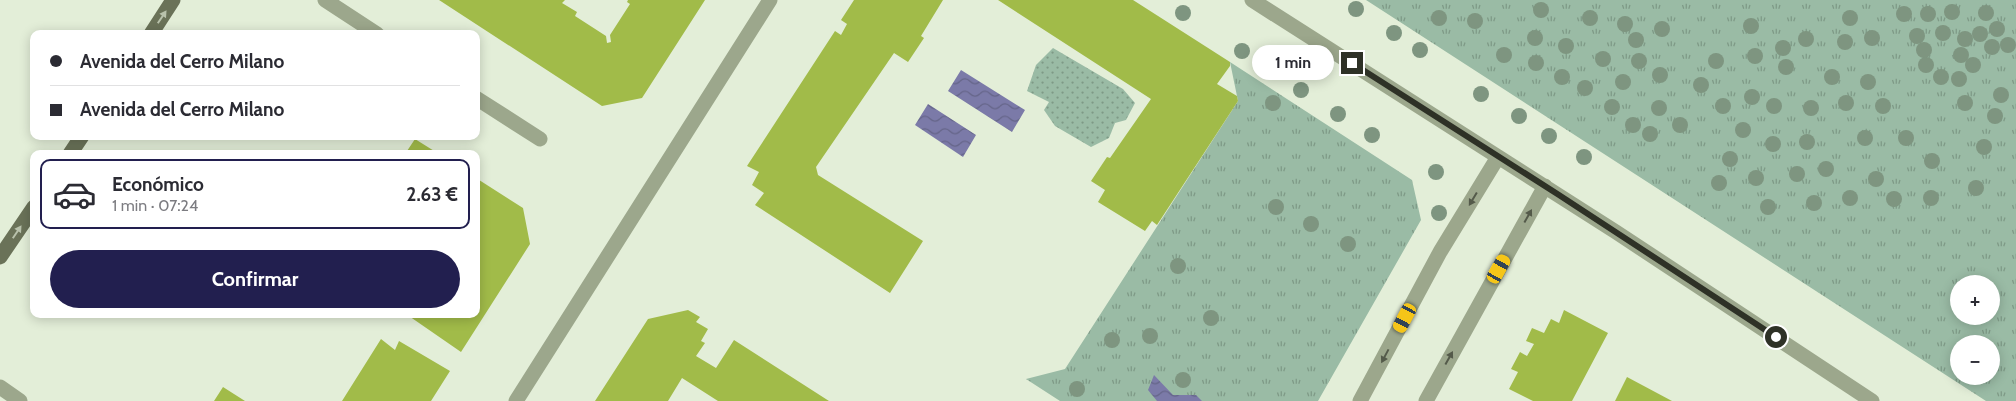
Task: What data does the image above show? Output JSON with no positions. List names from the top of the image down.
{
  "page": {
    "banner": ["Avenida del Cerro Milano", "Avenida del Cerro Milano"],
    "bubble": "1 min",
    "list": [
      {
        "name": "Económico",
        "note": "1 min · 07:24",
        "value": "2.63 €"
      }
    ],
    "buttons": "Confirmar",
    "map_buttons": ["+", "−"]
  }
}
